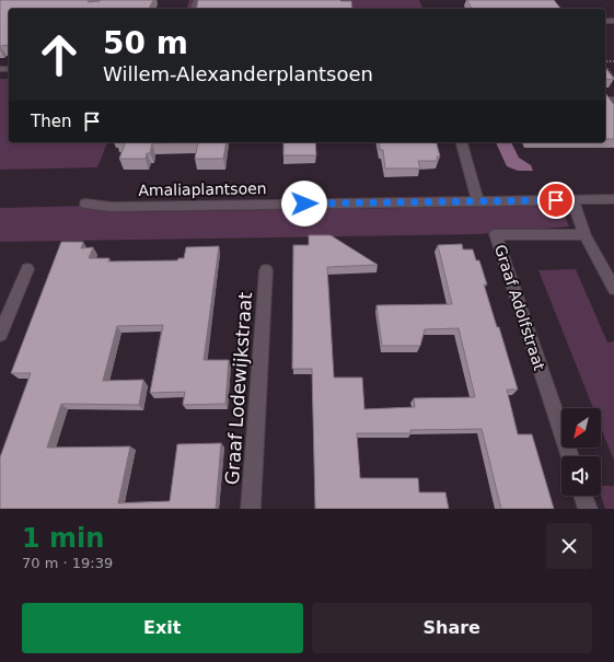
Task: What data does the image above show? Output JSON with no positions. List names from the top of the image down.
{
  "streets": {
    "street": ["Amaliaplantsoen", "Graaf Adolfstraat", "Graaf Lodewijkstraat"]
  },
  "north": "bottom left",
  "page": {
    "turn": ["50 m", "Willem-Alexanderplantsoen"],
    "then": "Then",
    "heading": ["1 min", "70 m · 19:39"],
    "buttons": ["Exit", "Share"]
  }
}
